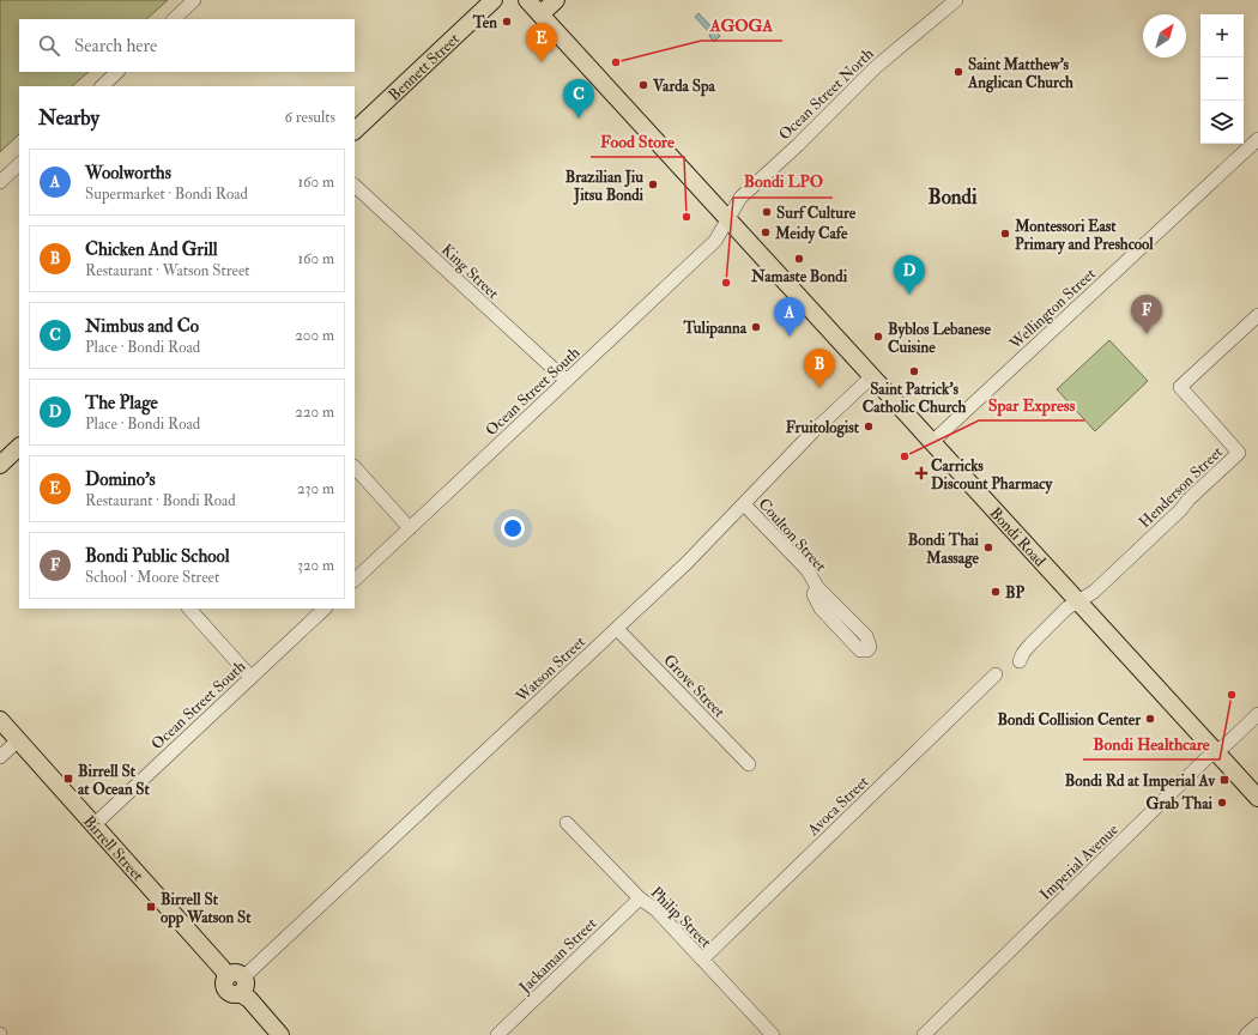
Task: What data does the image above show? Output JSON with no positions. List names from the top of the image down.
{
  "streets": {
    "main road": ["Bennett Street", "Bondi Road", "Birrell Street"],
    "street": [
      "Ocean Street North",
      "King Street",
      "Wellington Street",
      "Ocean Street South",
      "Henderson Street",
      "Coulton Street",
      "Watson Street",
      "Grove Street",
      "Avoca Street",
      "Imperial Avenue",
      "Philip Street",
      "Jackaman Street"
    ]
  },
  "crossings": [
    ["Ocean Street North", "Ocean Street South"],
    ["Ocean Street North", "Bondi Road"],
    ["King Street", "Ocean Street South"],
    ["Wellington Street", "Bondi Road"],
    ["Ocean Street South", "Bondi Road"],
    ["Ocean Street South", "Birrell Street"],
    ["Henderson Street", "Bondi Road"],
    ["Coulton Street", "Watson Street"],
    ["Bondi Road", "Watson Street"],
    ["Bondi Road", "Imperial Avenue"],
    ["Watson Street", "Grove Street"],
    ["Watson Street", "Birrell Street"],
    ["Avoca Street", "Philip Street"],
    ["Philip Street", "Jackaman Street"]
  ],
  "districts": ["Bondi"],
  "places": {
    "other": [
      "Ten",
      "AGOGA",
      "Saint Matthew's Anglican Church",
      "Varda Spa",
      "Brazilian Jiu Jitsu Bondi",
      "Surf Culture",
      "Food Store",
      "Meidy Cafe",
      "Montessori East Primary and Preshcool",
      "Namaste Bondi",
      "Bondi LPO",
      "Tulipanna",
      "Byblos Lebanese Cuisine",
      "Saint Patrick's Catholic Church",
      "Fruitologist",
      "Spar Express",
      "Bondi Thai Massage",
      "BP",
      "Bondi Healthcare",
      "Bondi Collision Center",
      "Grab Thai"
    ],
    "health": ["Carricks Discount Pharmacy"],
    "transit": ["Birrell St at Ocean St", "Bondi Rd at Imperial Av", "Birrell St opp Watson St"]
  },
  "north": "top right",
  "page": {
    "map_buttons": ["+", "−"],
    "search": "Search here",
    "pins": [
      "E",
      "C",
      "D",
      "F",
      "A",
      "B"
    ],
    "heading": ["Nearby", "6 results"],
    "list": [
      {
        "mark": "A",
        "name": "Woolworths",
        "note": "Supermarket · Bondi Road",
        "value": "160 m"
      },
      {
        "mark": "B",
        "name": "Chicken And Grill",
        "note": "Restaurant · Watson Street",
        "value": "160 m"
      },
      {
        "mark": "C",
        "name": "Nimbus and Co",
        "note": "Place · Bondi Road",
        "value": "200 m"
      },
      {
        "mark": "D",
        "name": "The Plage",
        "note": "Place · Bondi Road",
        "value": "220 m"
      },
      {
        "mark": "E",
        "name": "Domino's",
        "note": "Restaurant · Bondi Road",
        "value": "230 m"
      },
      {
        "mark": "F",
        "name": "Bondi Public School",
        "note": "School · Moore Street",
        "value": "320 m"
      }
    ]
  }
}
